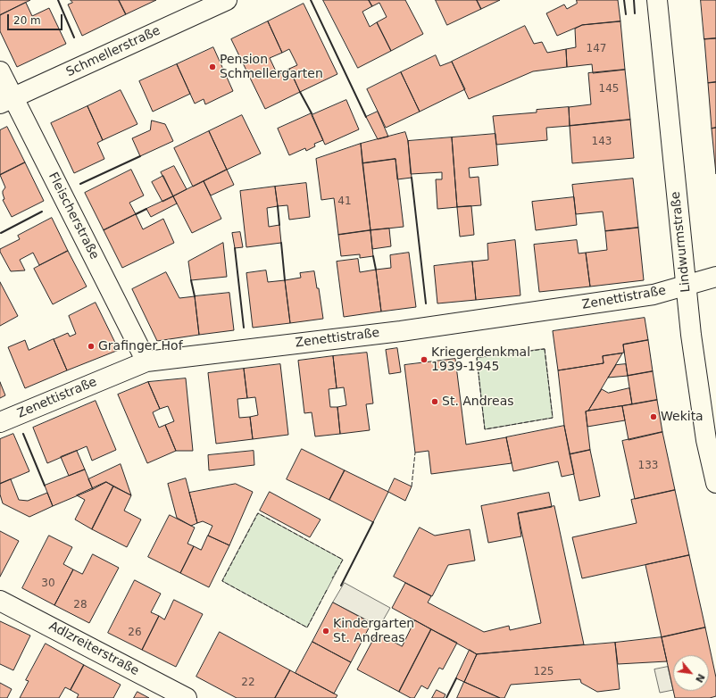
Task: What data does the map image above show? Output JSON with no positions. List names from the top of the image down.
{
  "streets": {
    "street": [
      "Schmellerstraße",
      "Fleischerstraße",
      "Lindwurmstraße",
      "Zenettistraße",
      "Adlzreiterstraße"
    ]
  },
  "crossings": [
    ["Schmellerstraße", "Fleischerstraße"],
    ["Fleischerstraße", "Zenettistraße"],
    ["Lindwurmstraße", "Zenettistraße"]
  ],
  "places": [
    "Pension Schmellergarten",
    "Grafinger Hof",
    "Kriegerdenkmal 1939-1945",
    "St. Andreas",
    "Wekita",
    "Kindergarten St. Andreas"
  ],
  "house_numbers": [
    "147",
    "145",
    "143",
    "41",
    "133",
    "30",
    "28",
    "26",
    "125",
    "22"
  ],
  "scale_bar": "20 m",
  "north": "bottom right"
}
